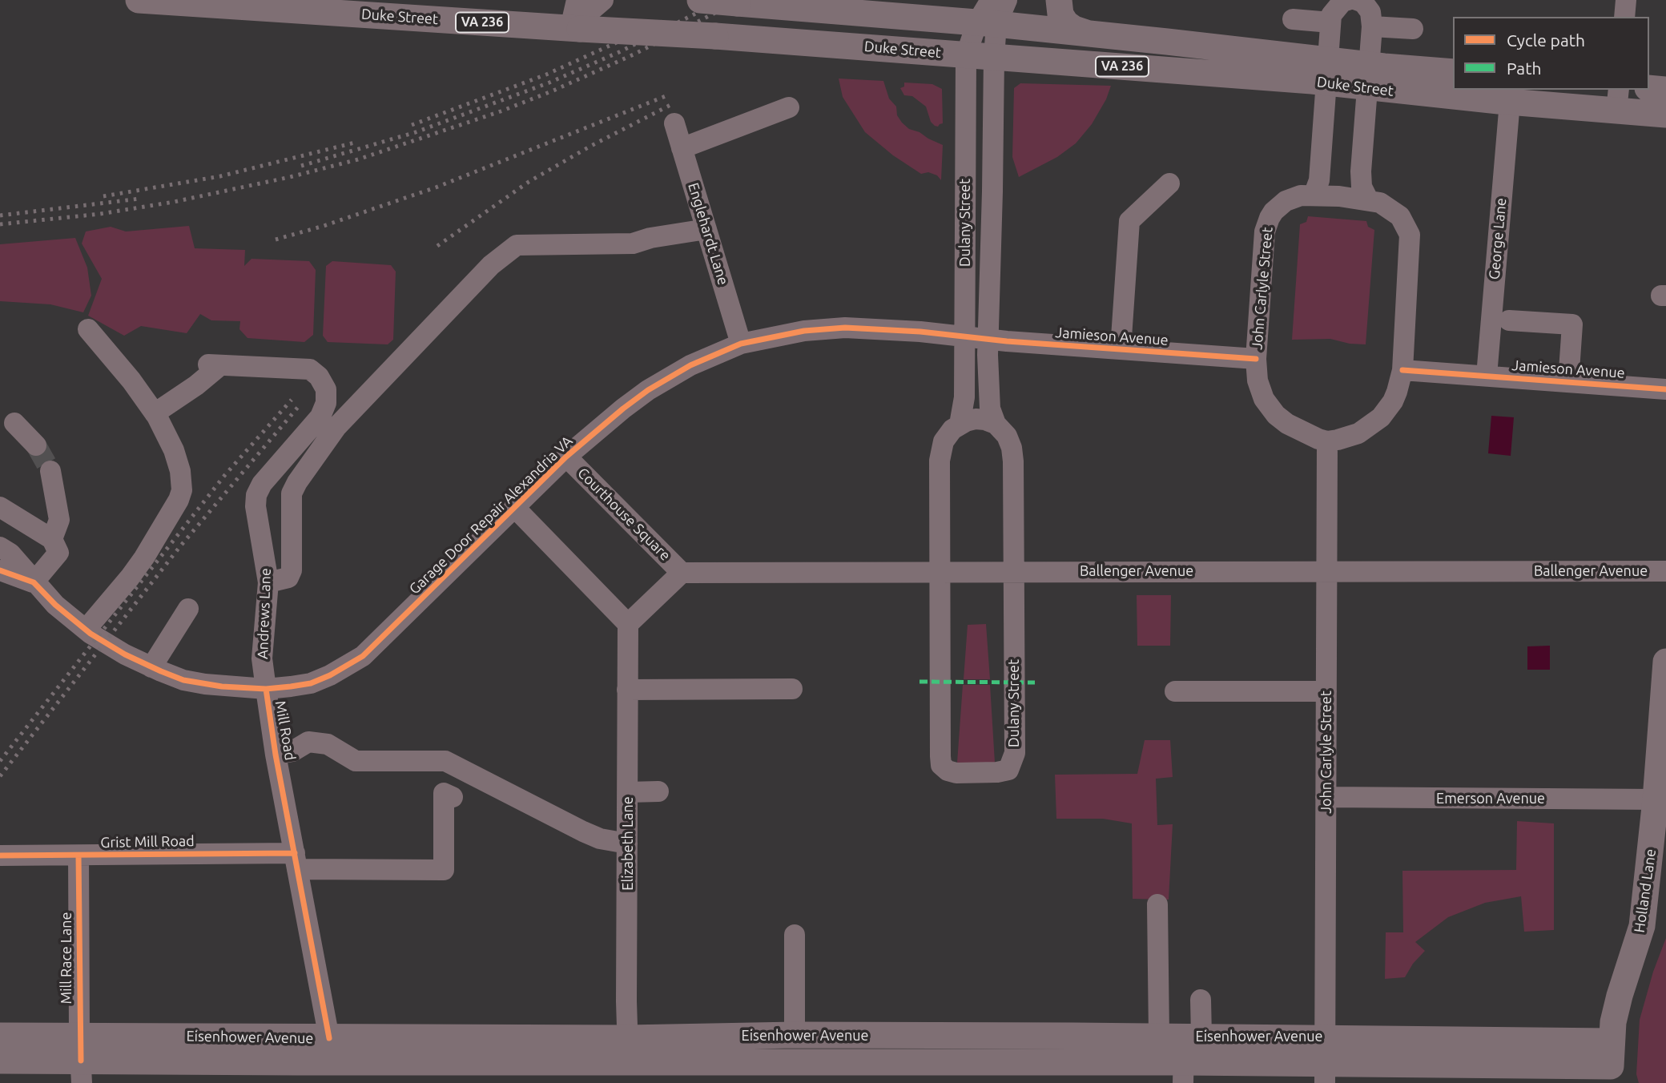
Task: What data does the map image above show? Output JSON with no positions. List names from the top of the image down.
{
  "streets": {
    "main road": [
      "Duke Street",
      "VA 236",
      "Holland Lane",
      "Eisenhower Avenue"
    ],
    "street": [
      "Dulany Street",
      "Englehardt Lane",
      "George Lane",
      "John Carlyle Street",
      "Jamieson Avenue",
      "Courthouse Square",
      "Garage Door Repair Alexandria VA",
      "Ballenger Avenue",
      "Andrews Lane",
      "Mill Road",
      "Emerson Avenue",
      "Grist Mill Road",
      "Elizabeth Lane",
      "Mill Race Lane"
    ]
  },
  "crossings": [
    ["Duke Street", "Dulany Street"],
    ["Duke Street", "George Lane"],
    ["Dulany Street", "Jamieson Avenue"],
    ["Dulany Street", "Garage Door Repair Alexandria VA"],
    ["Dulany Street", "Ballenger Avenue"],
    ["Englehardt Lane", "Garage Door Repair Alexandria VA"],
    ["George Lane", "Jamieson Avenue"],
    ["John Carlyle Street", "Jamieson Avenue"],
    ["John Carlyle Street", "Ballenger Avenue"],
    ["John Carlyle Street", "Emerson Avenue"],
    ["John Carlyle Street", "Eisenhower Avenue"],
    ["Jamieson Avenue", "Garage Door Repair Alexandria VA"],
    ["Courthouse Square", "Garage Door Repair Alexandria VA"],
    ["Courthouse Square", "Ballenger Avenue"],
    ["Garage Door Repair Alexandria VA", "Andrews Lane"],
    ["Garage Door Repair Alexandria VA", "Mill Road"],
    ["Andrews Lane", "Mill Road"],
    ["Mill Road", "Grist Mill Road"],
    ["Mill Road", "Eisenhower Avenue"],
    ["Emerson Avenue", "Holland Lane"],
    ["Grist Mill Road", "Mill Race Lane"],
    ["Elizabeth Lane", "Eisenhower Avenue"],
    ["Holland Lane", "Eisenhower Avenue"],
    ["Mill Race Lane", "Eisenhower Avenue"]
  ],
  "legend": ["Cycle path", "Path"]
}
